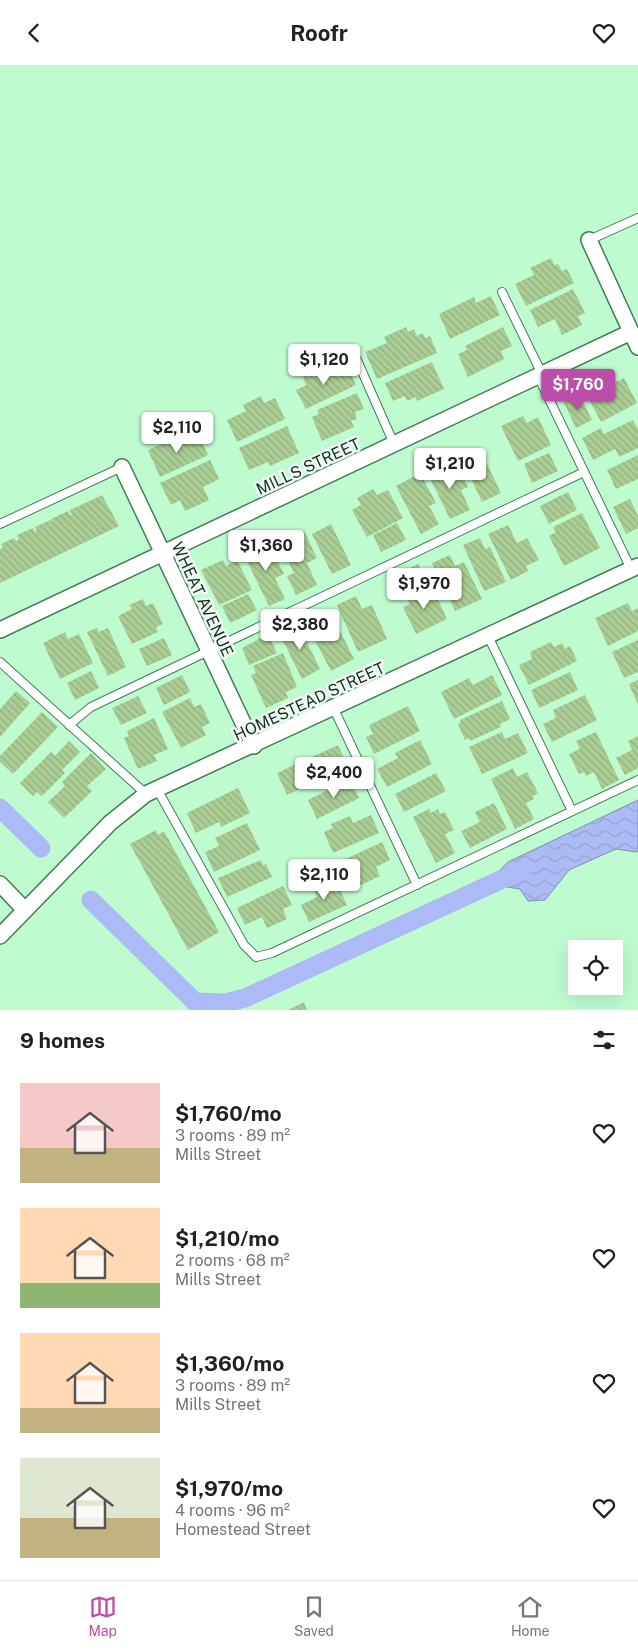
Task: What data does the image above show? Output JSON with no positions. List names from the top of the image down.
{
  "streets": {
    "street": ["MILLS STREET", "WHEAT AVENUE", "HOMESTEAD STREET"]
  },
  "crossings": [
    ["MILLS STREET", "WHEAT AVENUE"],
    ["WHEAT AVENUE", "HOMESTEAD STREET"]
  ],
  "page": {
    "header": "Roofr",
    "price": [
      "$1,120",
      "$1,760",
      "$2,110",
      "$1,210",
      "$1,360",
      "$1,970",
      "$2,380",
      "$2,400",
      "$2,110"
    ],
    "heading": "9 homes",
    "list": [
      {
        "name": "$1,760/mo",
        "note": "3 rooms · 89 m² · Mills Street"
      },
      {
        "name": "$1,210/mo",
        "note": "2 rooms · 68 m² · Mills Street"
      },
      {
        "name": "$1,360/mo",
        "note": "3 rooms · 89 m² · Mills Street"
      },
      {
        "name": "$1,970/mo",
        "note": "4 rooms · 96 m² · Homestead Street"
      }
    ],
    "tabs": ["Map", "Saved", "Home"]
  }
}
